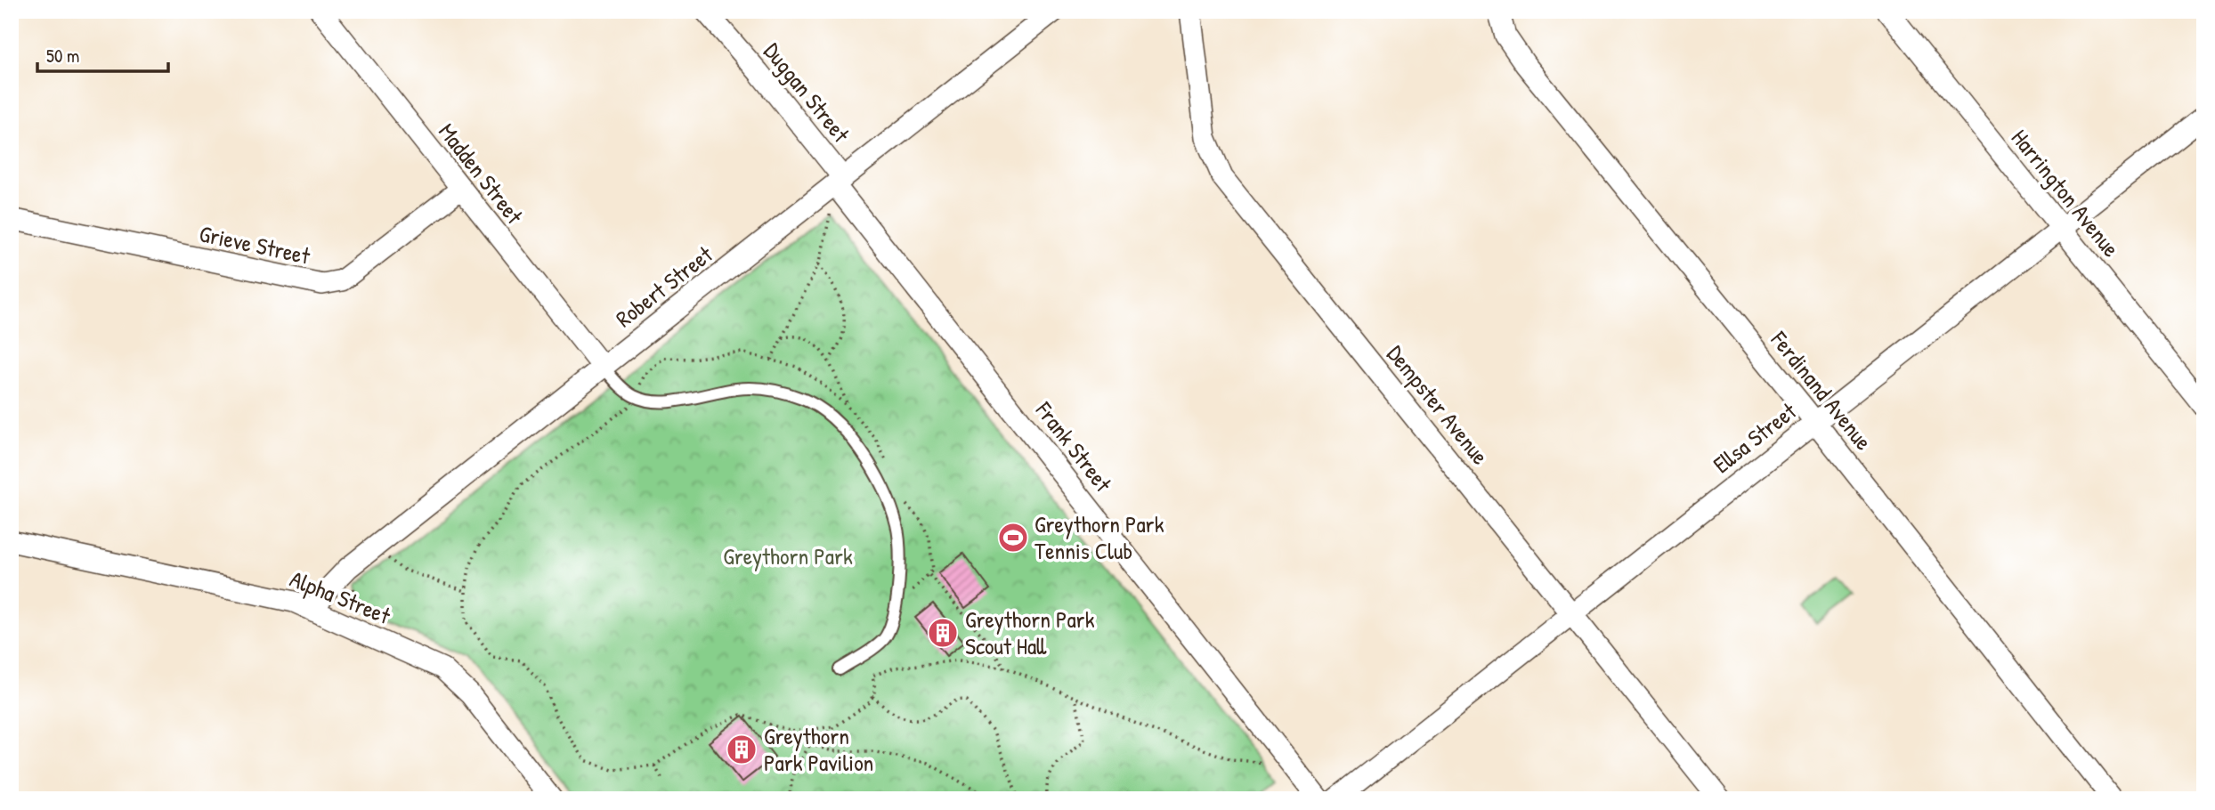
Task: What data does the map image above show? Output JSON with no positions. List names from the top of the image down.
{
  "streets": {
    "street": [
      "Duggan Street",
      "Madden Street",
      "Harrington Avenue",
      "Grieve Street",
      "Robert Street",
      "Ferdinand Avenue",
      "Dempster Avenue",
      "Ellsa Street",
      "Frank Street",
      "Alpha Street"
    ]
  },
  "crossings": [
    ["Duggan Street", "Robert Street"],
    ["Duggan Street", "Frank Street"],
    ["Madden Street", "Grieve Street"],
    ["Madden Street", "Robert Street"],
    ["Harrington Avenue", "Ellsa Street"],
    ["Robert Street", "Frank Street"],
    ["Robert Street", "Alpha Street"],
    ["Ferdinand Avenue", "Ellsa Street"],
    ["Dempster Avenue", "Ellsa Street"]
  ],
  "parks": ["Greythorn Park"],
  "places": {
    "sports": ["Greythorn Park Tennis Club"],
    "building": ["Greythorn Park Scout Hall", "Greythorn Park Pavilion"]
  },
  "scale_bar": "50 m"
}
